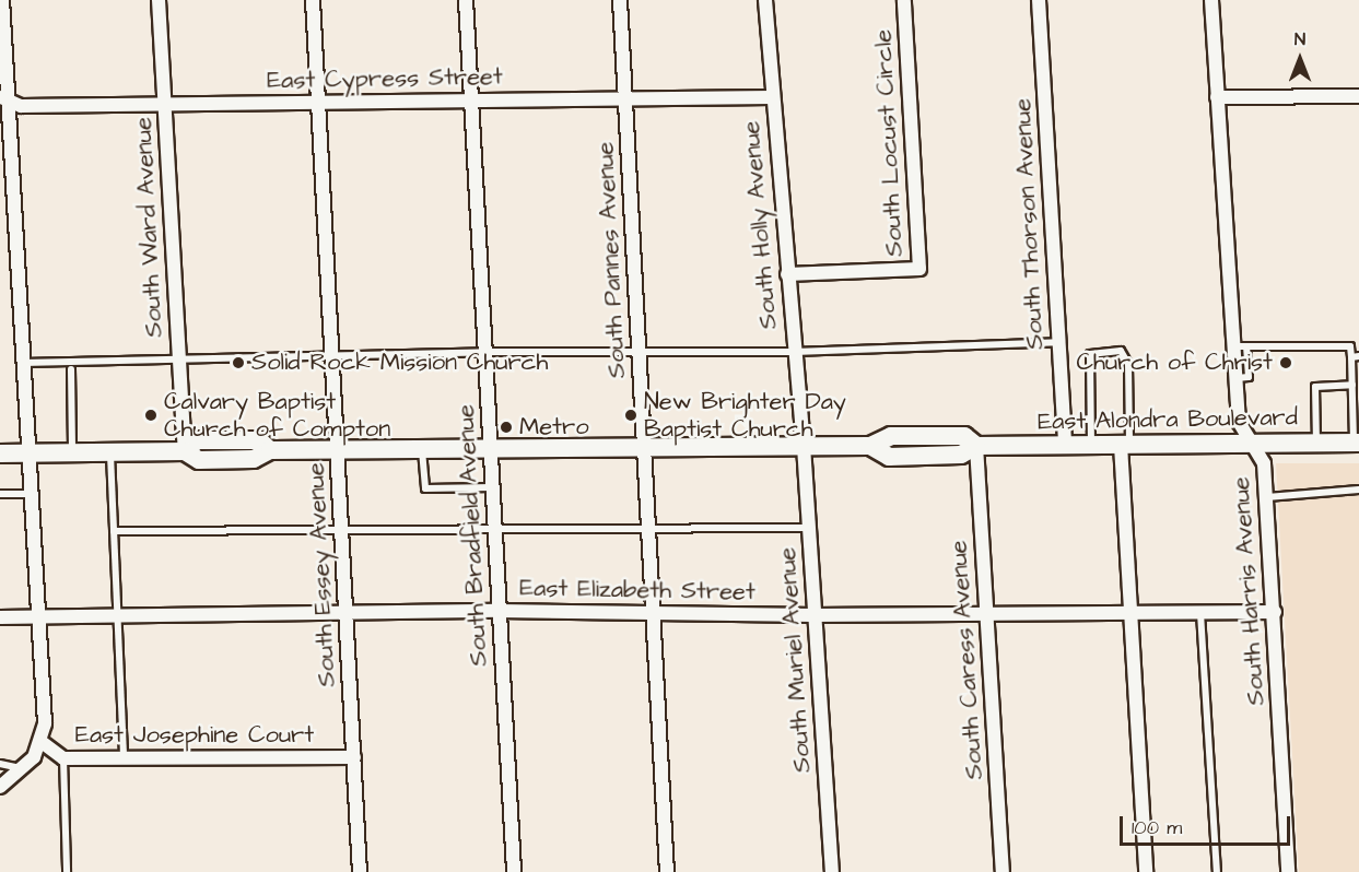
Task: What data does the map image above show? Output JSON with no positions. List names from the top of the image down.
{
  "streets": {
    "main road": ["East Alondra Boulevard"],
    "street": [
      "East Cypress Street",
      "South Locust Circle",
      "South Thorson Avenue",
      "South Holly Avenue",
      "South Ward Avenue",
      "South Pannes Avenue",
      "South Bradfield Avenue",
      "South Essey Avenue",
      "East Elizabeth Street",
      "South Harris Avenue",
      "South Muriel Avenue",
      "South Caress Avenue",
      "East Josephine Court"
    ]
  },
  "crossings": [
    ["East Cypress Street", "South Holly Avenue"],
    ["East Cypress Street", "South Ward Avenue"],
    ["East Cypress Street", "South Pannes Avenue"],
    ["East Cypress Street", "South Bradfield Avenue"],
    ["East Cypress Street", "South Essey Avenue"],
    ["South Locust Circle", "South Holly Avenue"],
    ["South Thorson Avenue", "East Alondra Boulevard"],
    ["South Holly Avenue", "East Alondra Boulevard"],
    ["South Holly Avenue", "South Muriel Avenue"],
    ["South Ward Avenue", "East Alondra Boulevard"],
    ["South Pannes Avenue", "East Alondra Boulevard"],
    ["South Pannes Avenue", "East Elizabeth Street"],
    ["East Alondra Boulevard", "South Bradfield Avenue"],
    ["East Alondra Boulevard", "South Essey Avenue"],
    ["East Alondra Boulevard", "South Harris Avenue"],
    ["East Alondra Boulevard", "South Muriel Avenue"],
    ["East Alondra Boulevard", "South Caress Avenue"],
    ["South Bradfield Avenue", "East Elizabeth Street"],
    ["South Essey Avenue", "East Elizabeth Street"],
    ["South Essey Avenue", "East Josephine Court"],
    ["East Elizabeth Street", "South Harris Avenue"],
    ["East Elizabeth Street", "South Muriel Avenue"],
    ["East Elizabeth Street", "South Caress Avenue"]
  ],
  "places": [
    "Solid Rock Mission Church",
    "Church of Christ",
    "Calvary Baptist Church of Compton",
    "New Brighter Day Baptist Church",
    "Metro"
  ],
  "scale_bar": "100 m",
  "north": "top"
}
